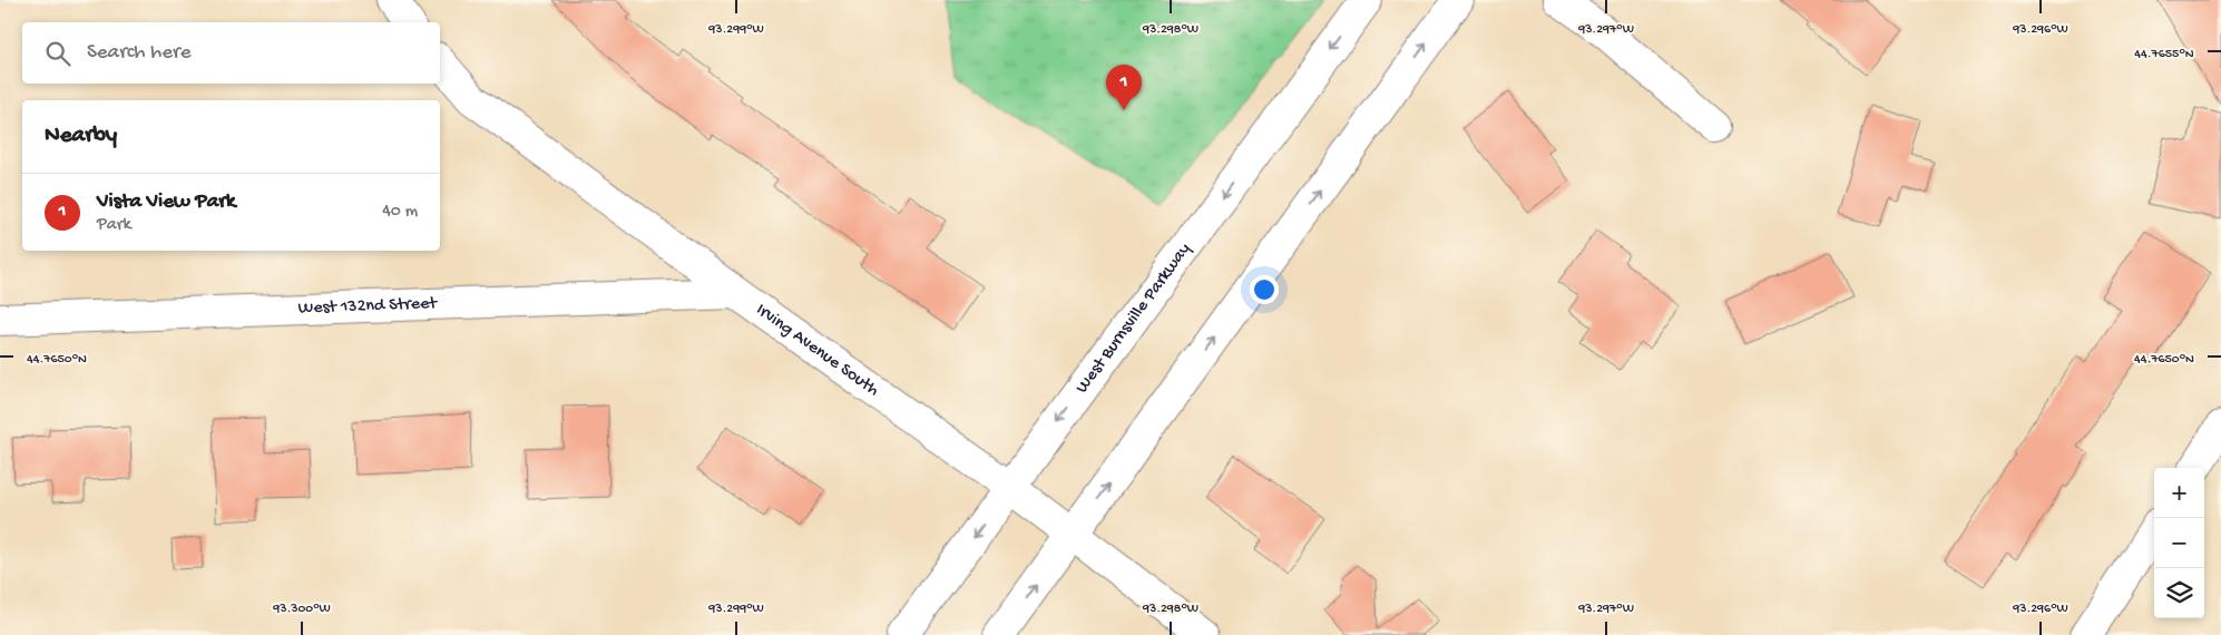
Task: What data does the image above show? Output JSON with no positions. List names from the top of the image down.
{
  "streets": {
    "street": ["West 132nd Street", "West Burnsville Parkway", "Irving Avenue South"]
  },
  "crossings": [
    ["West 132nd Street", "Irving Avenue South"],
    ["West Burnsville Parkway", "Irving Avenue South"]
  ],
  "page": {
    "search": "Search here",
    "pins": "1",
    "heading": "Nearby",
    "list": [
      {
        "mark": "1",
        "name": "Vista View Park",
        "note": "Park",
        "value": "40 m"
      }
    ],
    "map_buttons": ["+", "−"]
  },
  "coordinates": [
    "93.299°W",
    "93.298°W",
    "93.297°W",
    "93.296°W",
    "44.7655°N",
    "44.7650°N",
    "93.300°W"
  ]
}
